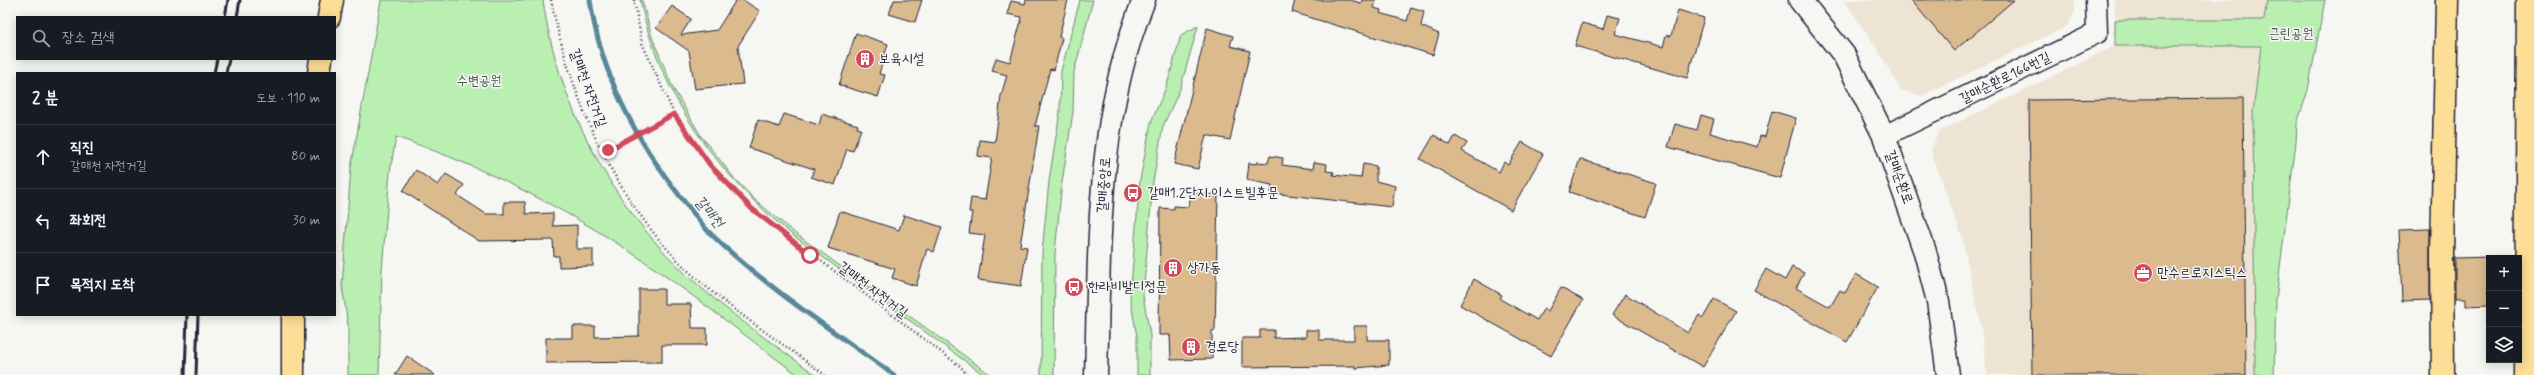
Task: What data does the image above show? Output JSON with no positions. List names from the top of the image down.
{
  "streets": {
    "street": ["갈매순환로166번길", "갈매순환로", "갈매중앙로"],
    "path": ["갈매천 자전거길"]
  },
  "crossings": [
    ["갈매순환로166번길", "갈매순환로"]
  ],
  "water": ["갈매천"],
  "parks": ["근린공원", "수변공원"],
  "places": {
    "building": ["보육시설", "상가동", "경로당"],
    "bus stop": ["갈매1.2단지.이스트빌후문", "한라비발디정문"],
    "office": ["만수르로지스틱스"]
  },
  "page": {
    "search": "장소 검색",
    "heading": ["2 분", "도보 · 110 m"],
    "list": [
      ["직진", "갈매천 자전거길", "80 m"],
      ["좌회전", "30 m"],
      "목적지 도착"
    ],
    "map_buttons": ["+", "−"]
  }
}
